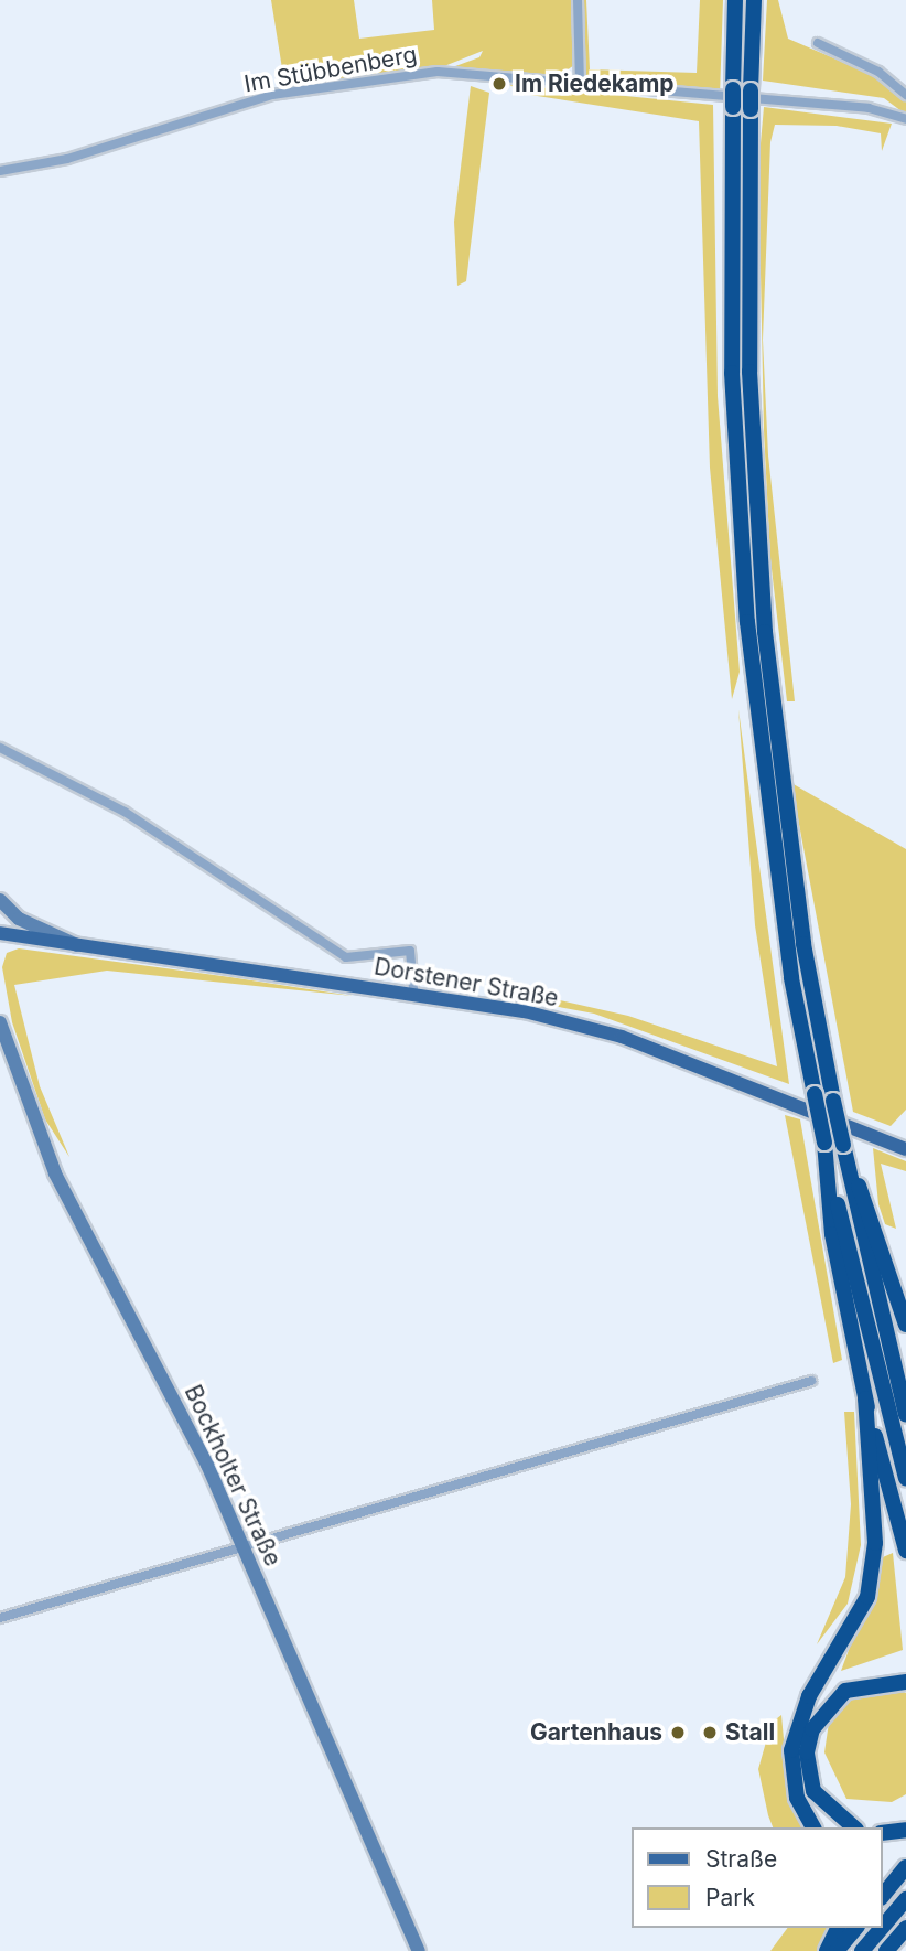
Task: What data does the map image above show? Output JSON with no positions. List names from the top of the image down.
{
  "streets": {
    "main road": ["Dorstener Straße"],
    "street": ["Im Stübbenberg", "Bockholter Straße"]
  },
  "places": ["Im Riedekamp", "Gartenhaus", "Stall"],
  "legend": ["Straße", "Park"]
}
